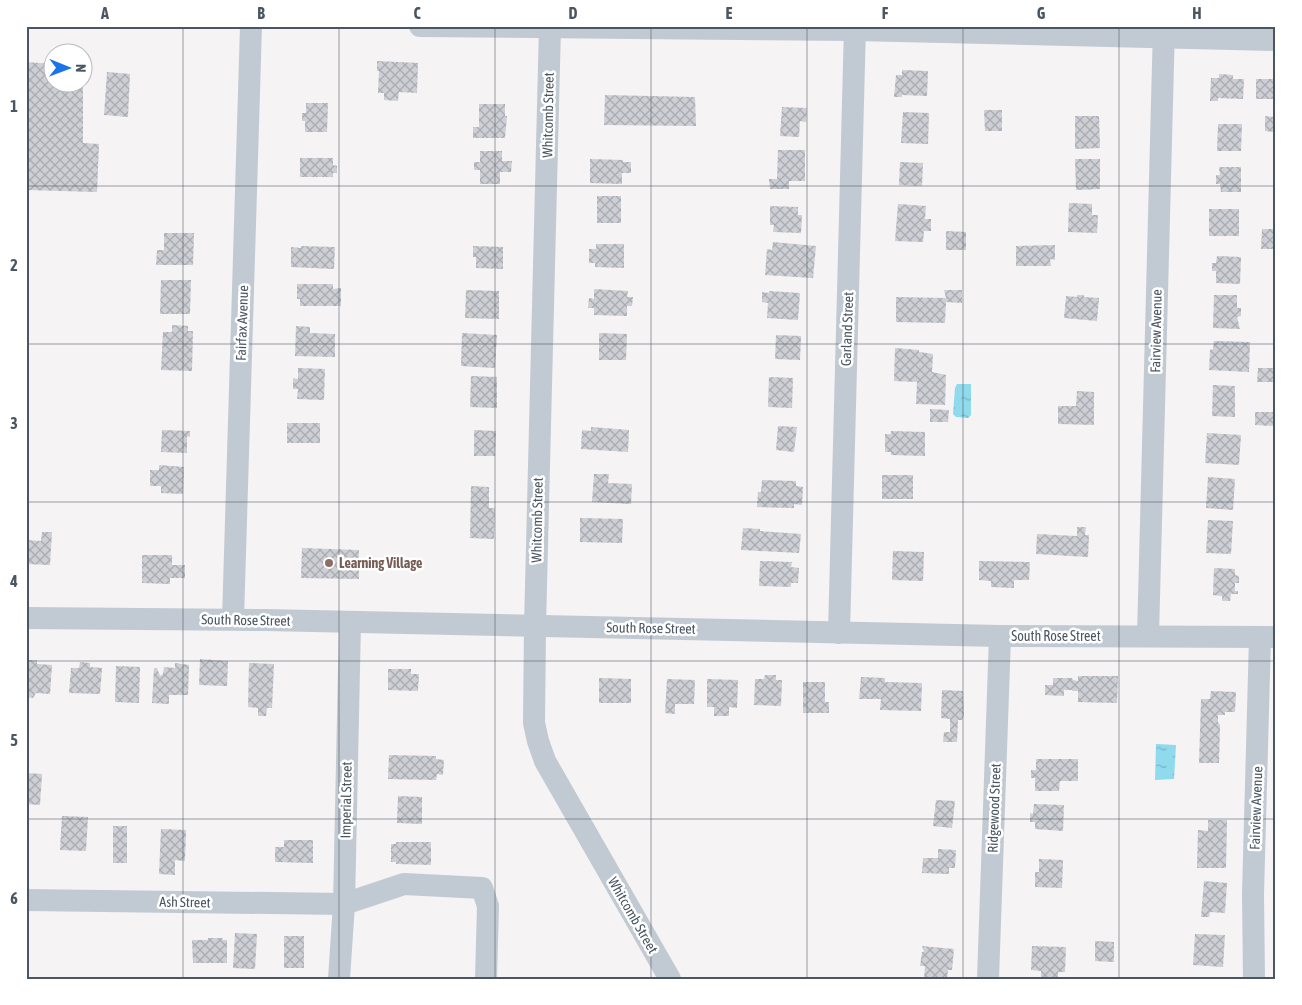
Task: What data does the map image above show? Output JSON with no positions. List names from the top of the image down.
{
  "streets": {
    "street": [
      "Whitcomb Street",
      "Fairfax Avenue",
      "Garland Street",
      "Fairview Avenue",
      "South Rose Street",
      "Imperial Street",
      "Ridgewood Street",
      "Ash Street"
    ]
  },
  "crossings": [
    ["Whitcomb Street", "South Rose Street"],
    ["Fairfax Avenue", "South Rose Street"],
    ["Garland Street", "South Rose Street"],
    ["Fairview Avenue", "South Rose Street"],
    ["South Rose Street", "Imperial Street"],
    ["South Rose Street", "Ridgewood Street"],
    ["Imperial Street", "Ash Street"]
  ],
  "places": ["Learning Village"],
  "north": "right",
  "grid": {
    "columns": [
      "A",
      "B",
      "C",
      "D",
      "E",
      "F",
      "G",
      "H"
    ],
    "rows": [
      "1",
      "2",
      "3",
      "4",
      "5",
      "6"
    ]
  }
}
